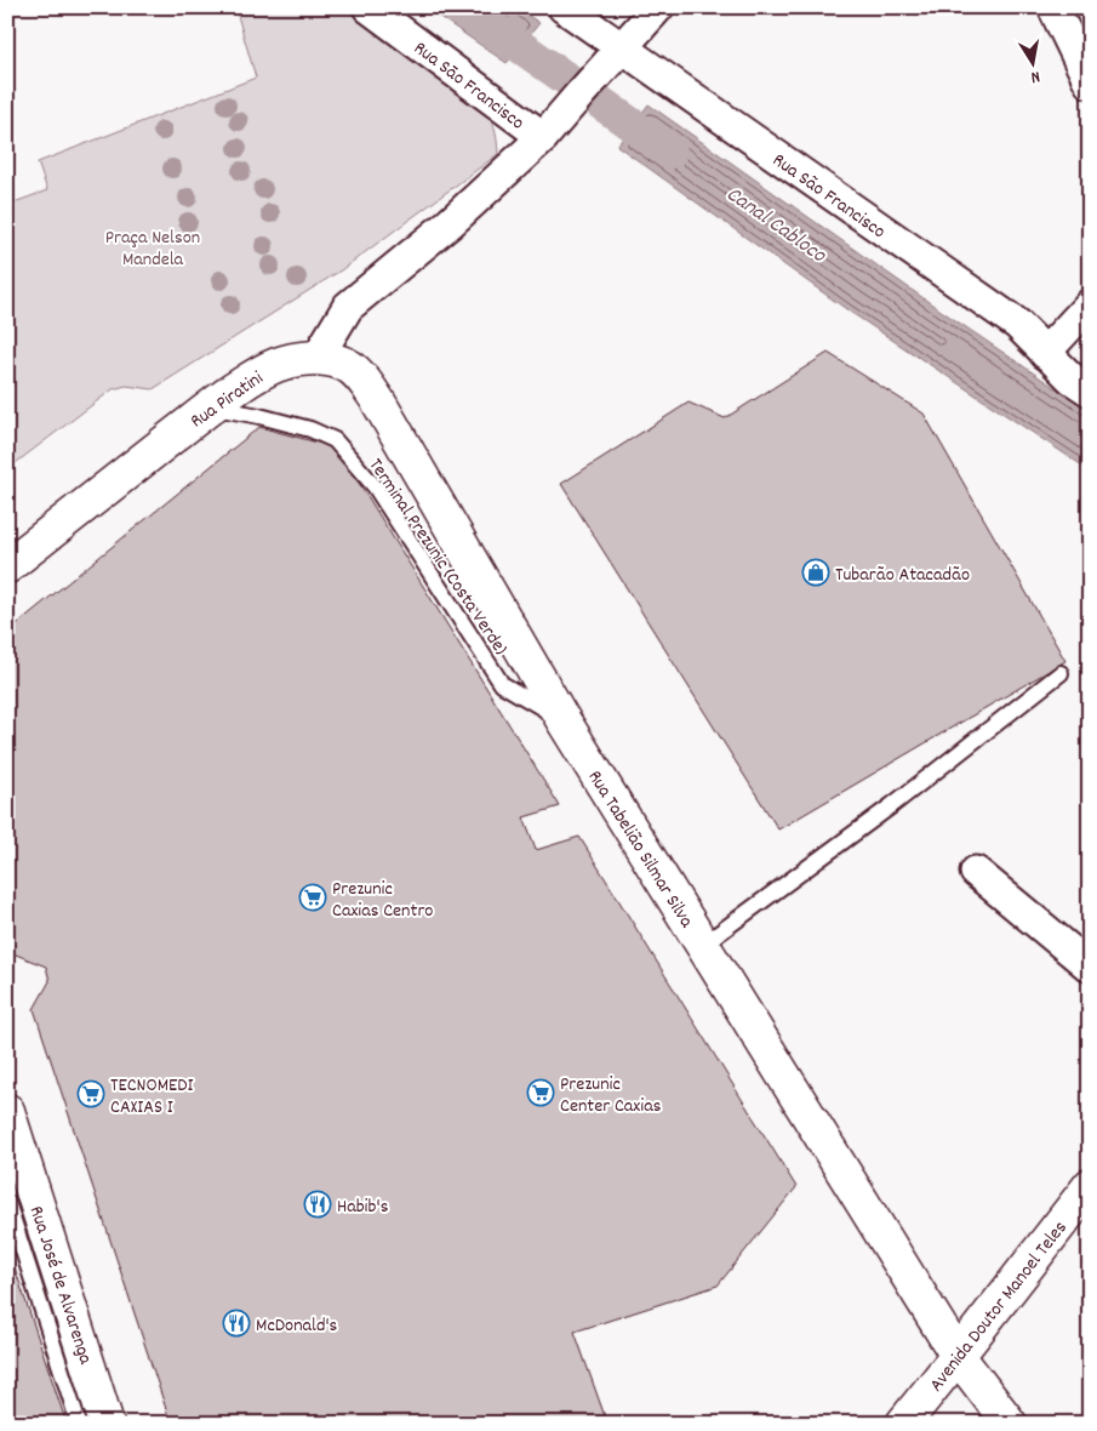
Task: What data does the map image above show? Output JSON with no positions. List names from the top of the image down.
{
  "streets": {
    "main road": [
      "Rua Piratini",
      "Rua Tabelião Silmar Silva",
      "Rua José de Alvarenga",
      "Avenida Doutor Manoel Teles"
    ],
    "street": ["Rua Sāo Francisco", "Rua São Francisco"],
    "lane": ["Terminal Prezunic (Costa Verde)"]
  },
  "crossings": [
    ["Rua Piratini", "Terminal Prezunic (Costa Verde)"],
    ["Rua Piratini", "Rua Tabelião Silmar Silva"],
    ["Terminal Prezunic (Costa Verde)", "Rua Tabelião Silmar Silva"],
    ["Rua Tabelião Silmar Silva", "Avenida Doutor Manoel Teles"]
  ],
  "water": ["Canal Cabloco"],
  "parks": ["Praça Nelson Mandela"],
  "places": {
    "shop": ["Tubarão Atacadão"],
    "supermarket": ["Prezunic Caxias Centro", "Prezunic Center Caxias", "TECNOMEDI CAXIAS I"],
    "restaurant": ["Habib's", "McDonald's"]
  },
  "north": "bottom"
}
